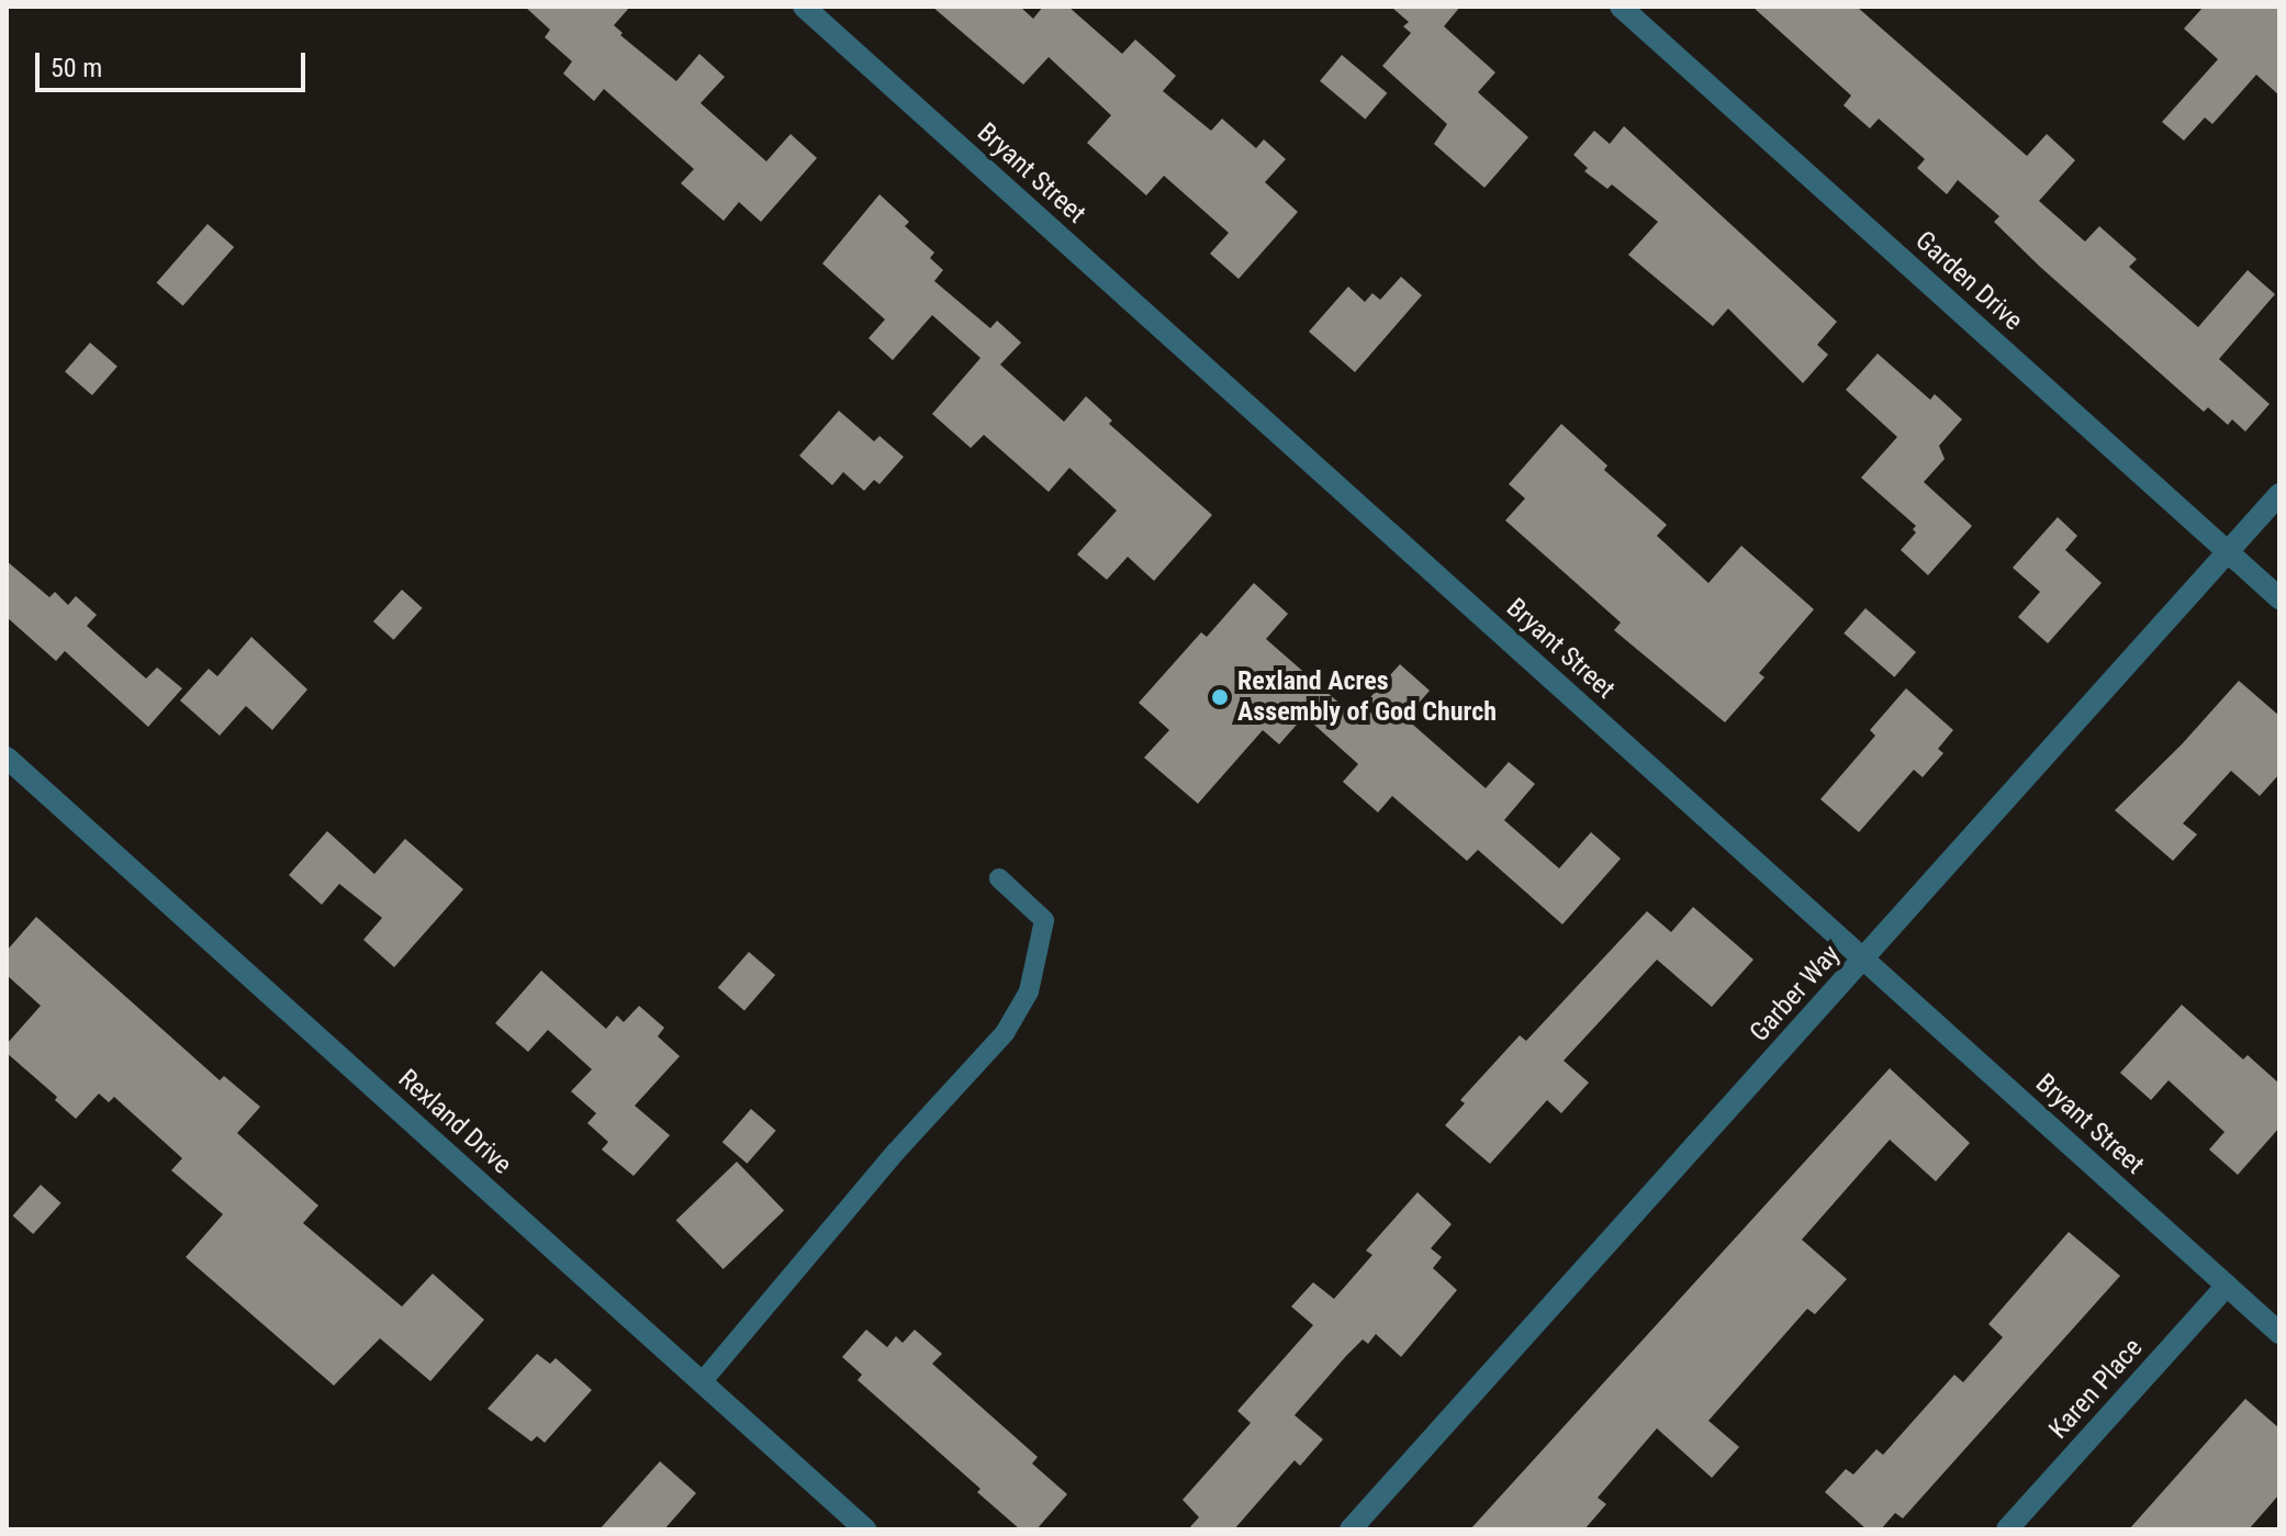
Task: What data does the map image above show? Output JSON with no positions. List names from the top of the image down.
{
  "streets": {
    "street": [
      "Bryant Street",
      "Garden Drive",
      "Garber Way",
      "Rexland Drive",
      "Karen Place"
    ]
  },
  "crossings": [
    ["Bryant Street", "Garber Way"],
    ["Bryant Street", "Karen Place"],
    ["Garden Drive", "Garber Way"]
  ],
  "places": ["Rexland Acres Assembly of God Church"],
  "scale_bar": "50 m"
}
